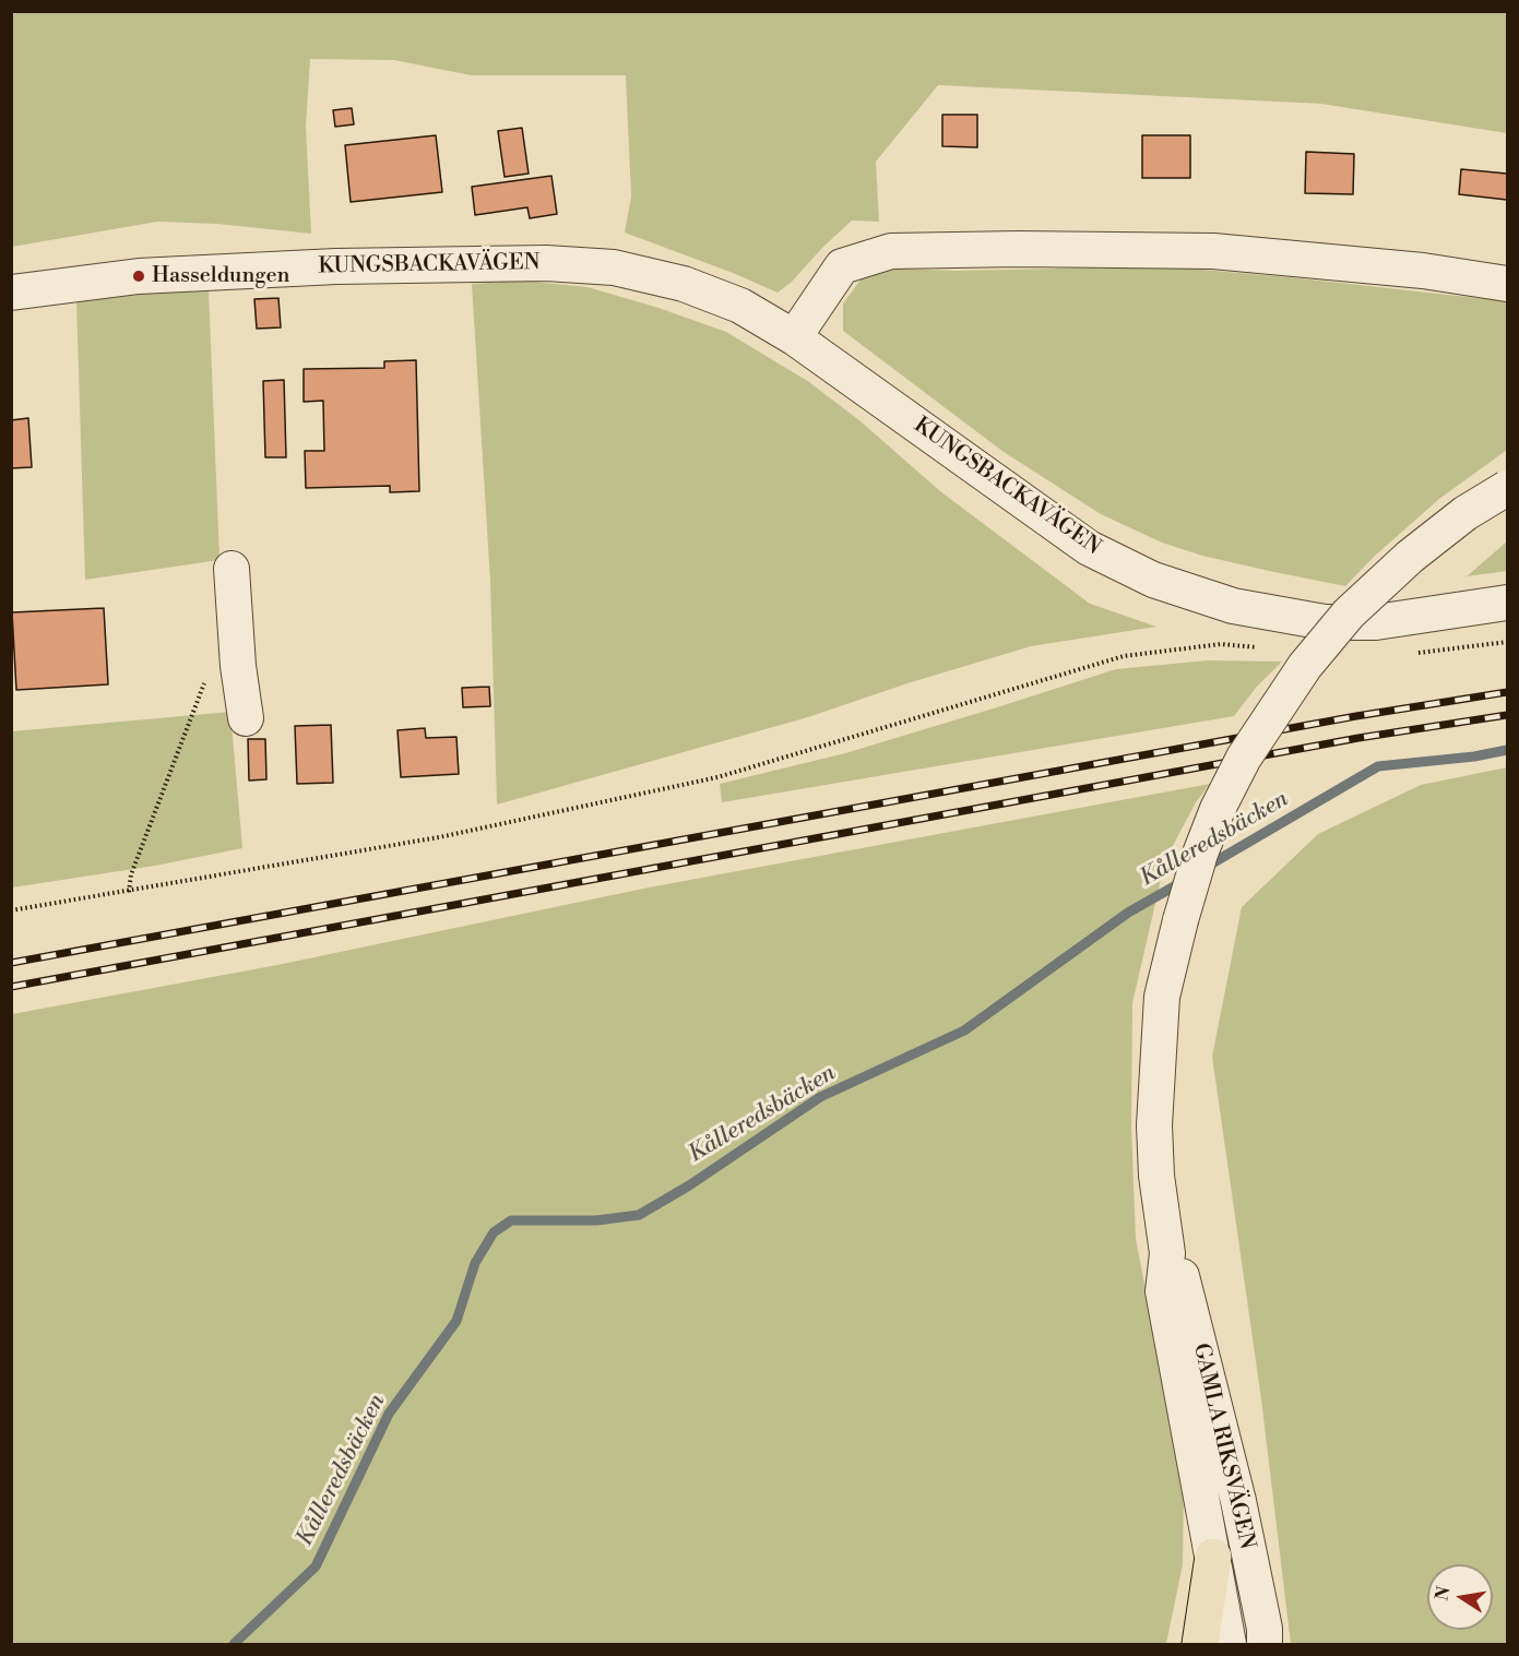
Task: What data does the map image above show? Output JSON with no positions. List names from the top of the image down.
{
  "streets": {
    "street": ["KUNGSBACKAVÄGEN", "GAMLA RIKSVÄGEN"]
  },
  "water": ["Kålleredsbäcken"],
  "places": ["Hasseldungen"],
  "north": "left"
}
